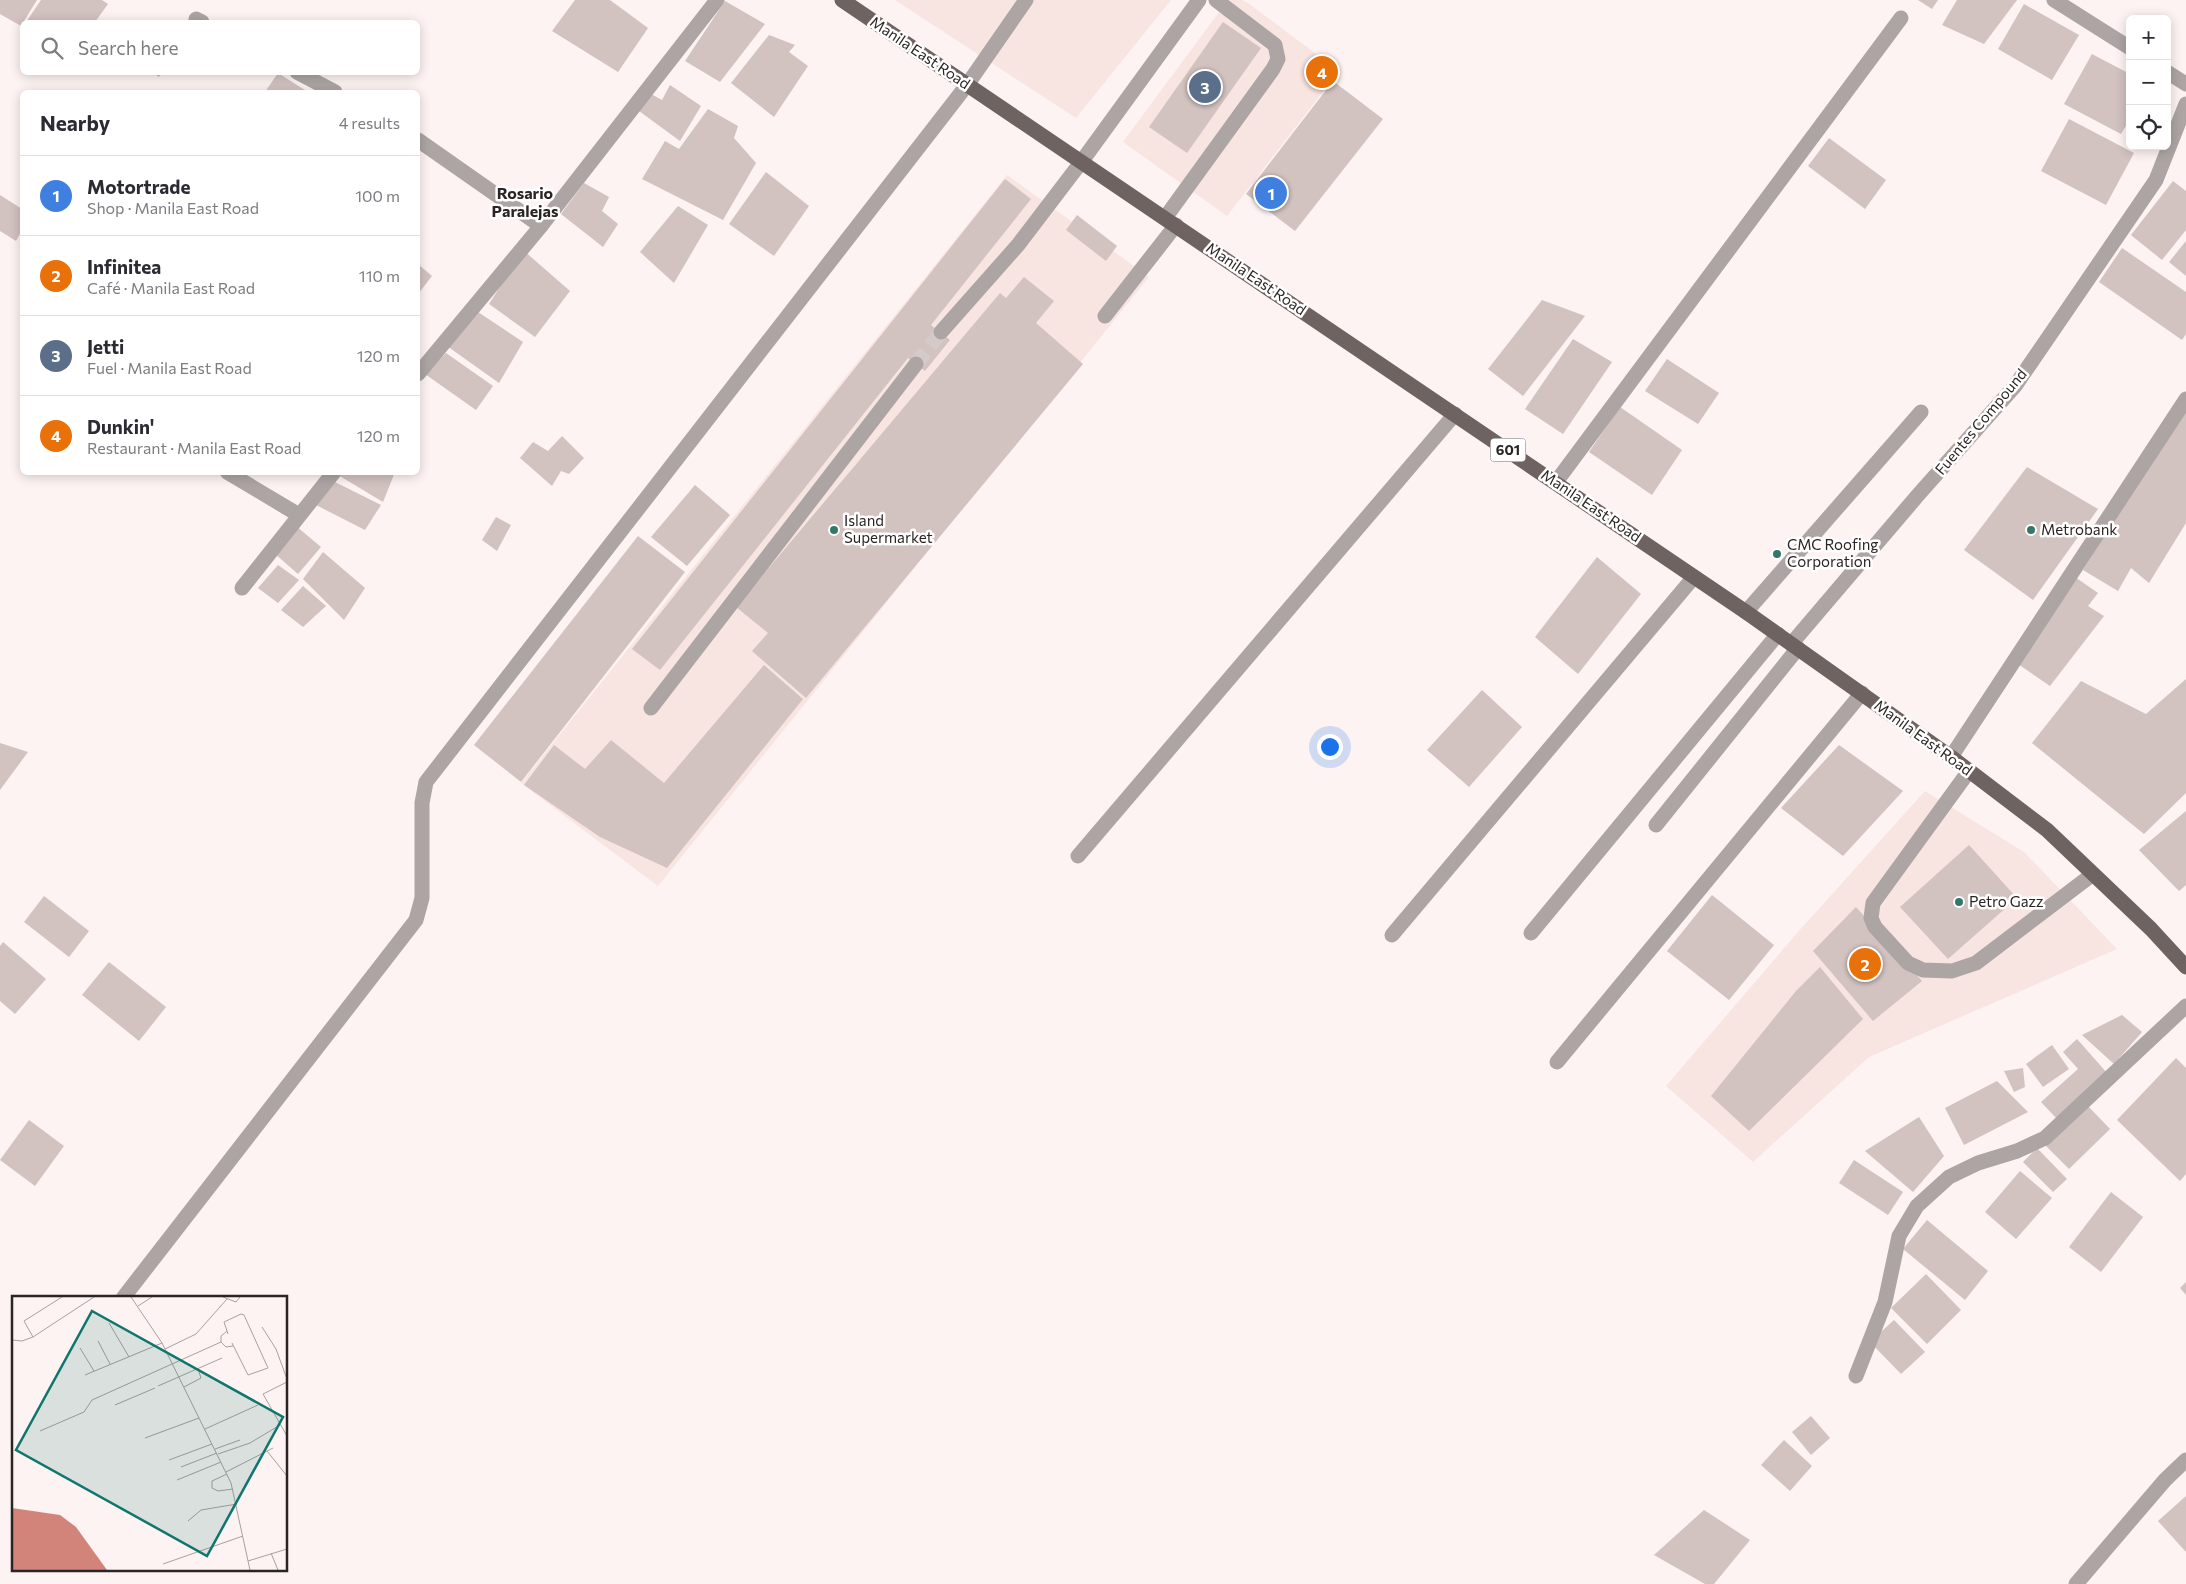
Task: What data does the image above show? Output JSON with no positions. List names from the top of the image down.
{
  "streets": {
    "main road": ["Manila East Road", "601"],
    "street": ["Fuentes Compound"]
  },
  "crossings": [
    ["Manila East Road", "Fuentes Compound"]
  ],
  "districts": ["Rosario Paralejas"],
  "places": [
    "Island Supermarket",
    "Metrobank",
    "CMC Roofing Corporation",
    "Petro Gazz"
  ],
  "page": {
    "map_buttons": ["+", "−"],
    "search": "Search here",
    "pins": [
      "4",
      "3",
      "1",
      "2"
    ],
    "heading": ["Nearby", "4 results"],
    "list": [
      {
        "mark": "1",
        "name": "Motortrade",
        "note": "Shop · Manila East Road",
        "value": "100 m"
      },
      {
        "mark": "2",
        "name": "Infinitea",
        "note": "Café · Manila East Road",
        "value": "110 m"
      },
      {
        "mark": "3",
        "name": "Jetti",
        "note": "Fuel · Manila East Road",
        "value": "120 m"
      },
      {
        "mark": "4",
        "name": "Dunkin'",
        "note": "Restaurant · Manila East Road",
        "value": "120 m"
      }
    ]
  }
}
